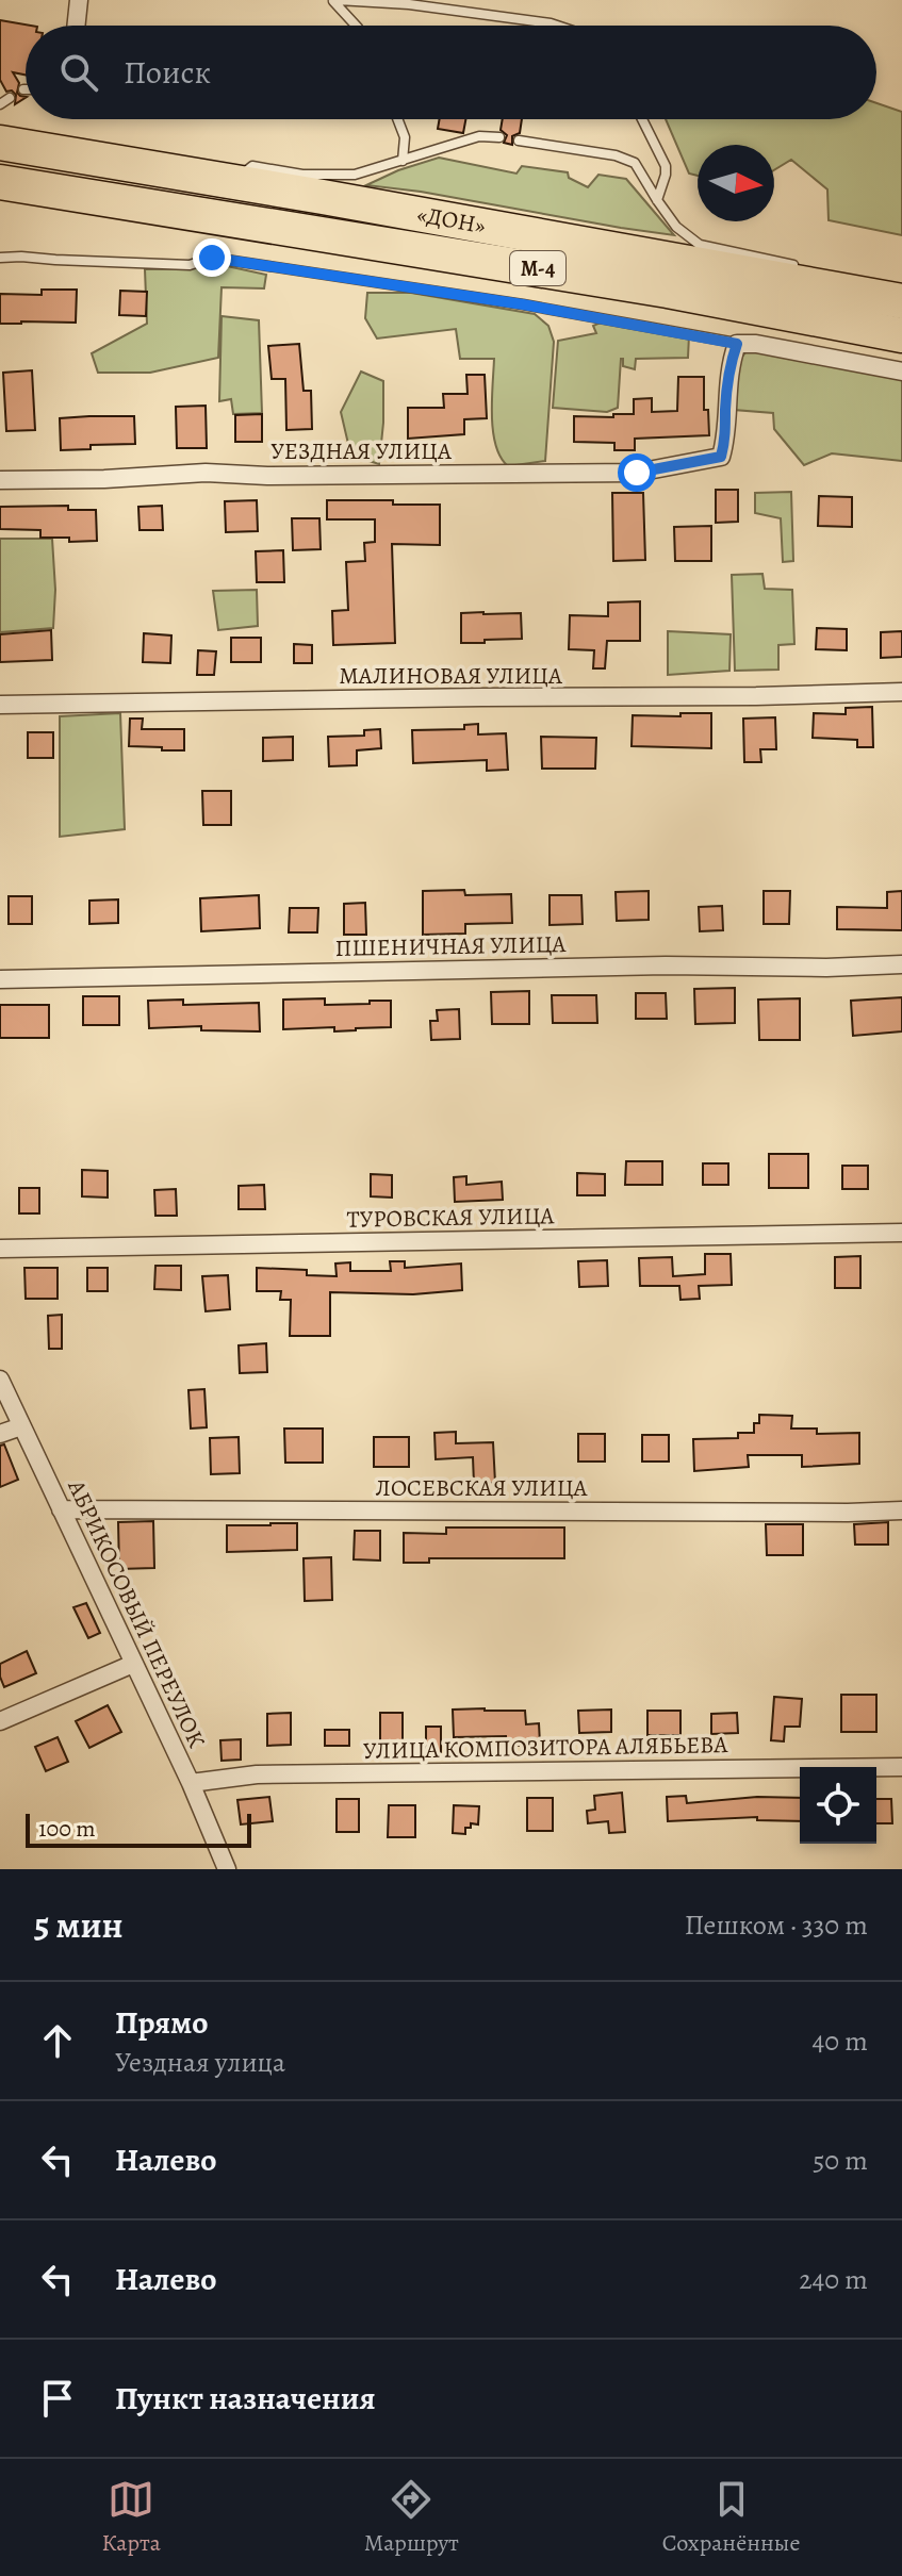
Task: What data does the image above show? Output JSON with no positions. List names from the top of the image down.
{
  "streets": {
    "highway": ["«ДОН»", "М-4"],
    "street": [
      "УЕЗДНАЯ УЛИЦА",
      "МАЛИНОВАЯ УЛИЦА",
      "ПШЕНИЧНАЯ УЛИЦА",
      "ТУРОВСКАЯ УЛИЦА",
      "ЛОСЕВСКАЯ УЛИЦА",
      "АБРИКОСОВЫЙ ПЕРЕУЛОК",
      "УЛИЦА КОМПОЗИТОРА АЛЯБЬЕВА"
    ]
  },
  "crossings": [
    ["ЛОСЕВСКАЯ УЛИЦА", "АБРИКОСОВЫЙ ПЕРЕУЛОК"],
    ["АБРИКОСОВЫЙ ПЕРЕУЛОК", "УЛИЦА КОМПОЗИТОРА АЛЯБЬЕВА"]
  ],
  "scale_bar": "100 m",
  "north": "right",
  "page": {
    "search": "Поиск",
    "scale": "100 m",
    "heading": ["5 мин", "Пешком · 330 m"],
    "list": [
      ["Прямо", "Уездная улица", "40 m"],
      ["Налево", "50 m"],
      ["Налево", "240 m"],
      "Пункт назначения"
    ],
    "nav": ["Карта", "Маршрут", "Сохранённые"]
  }
}
